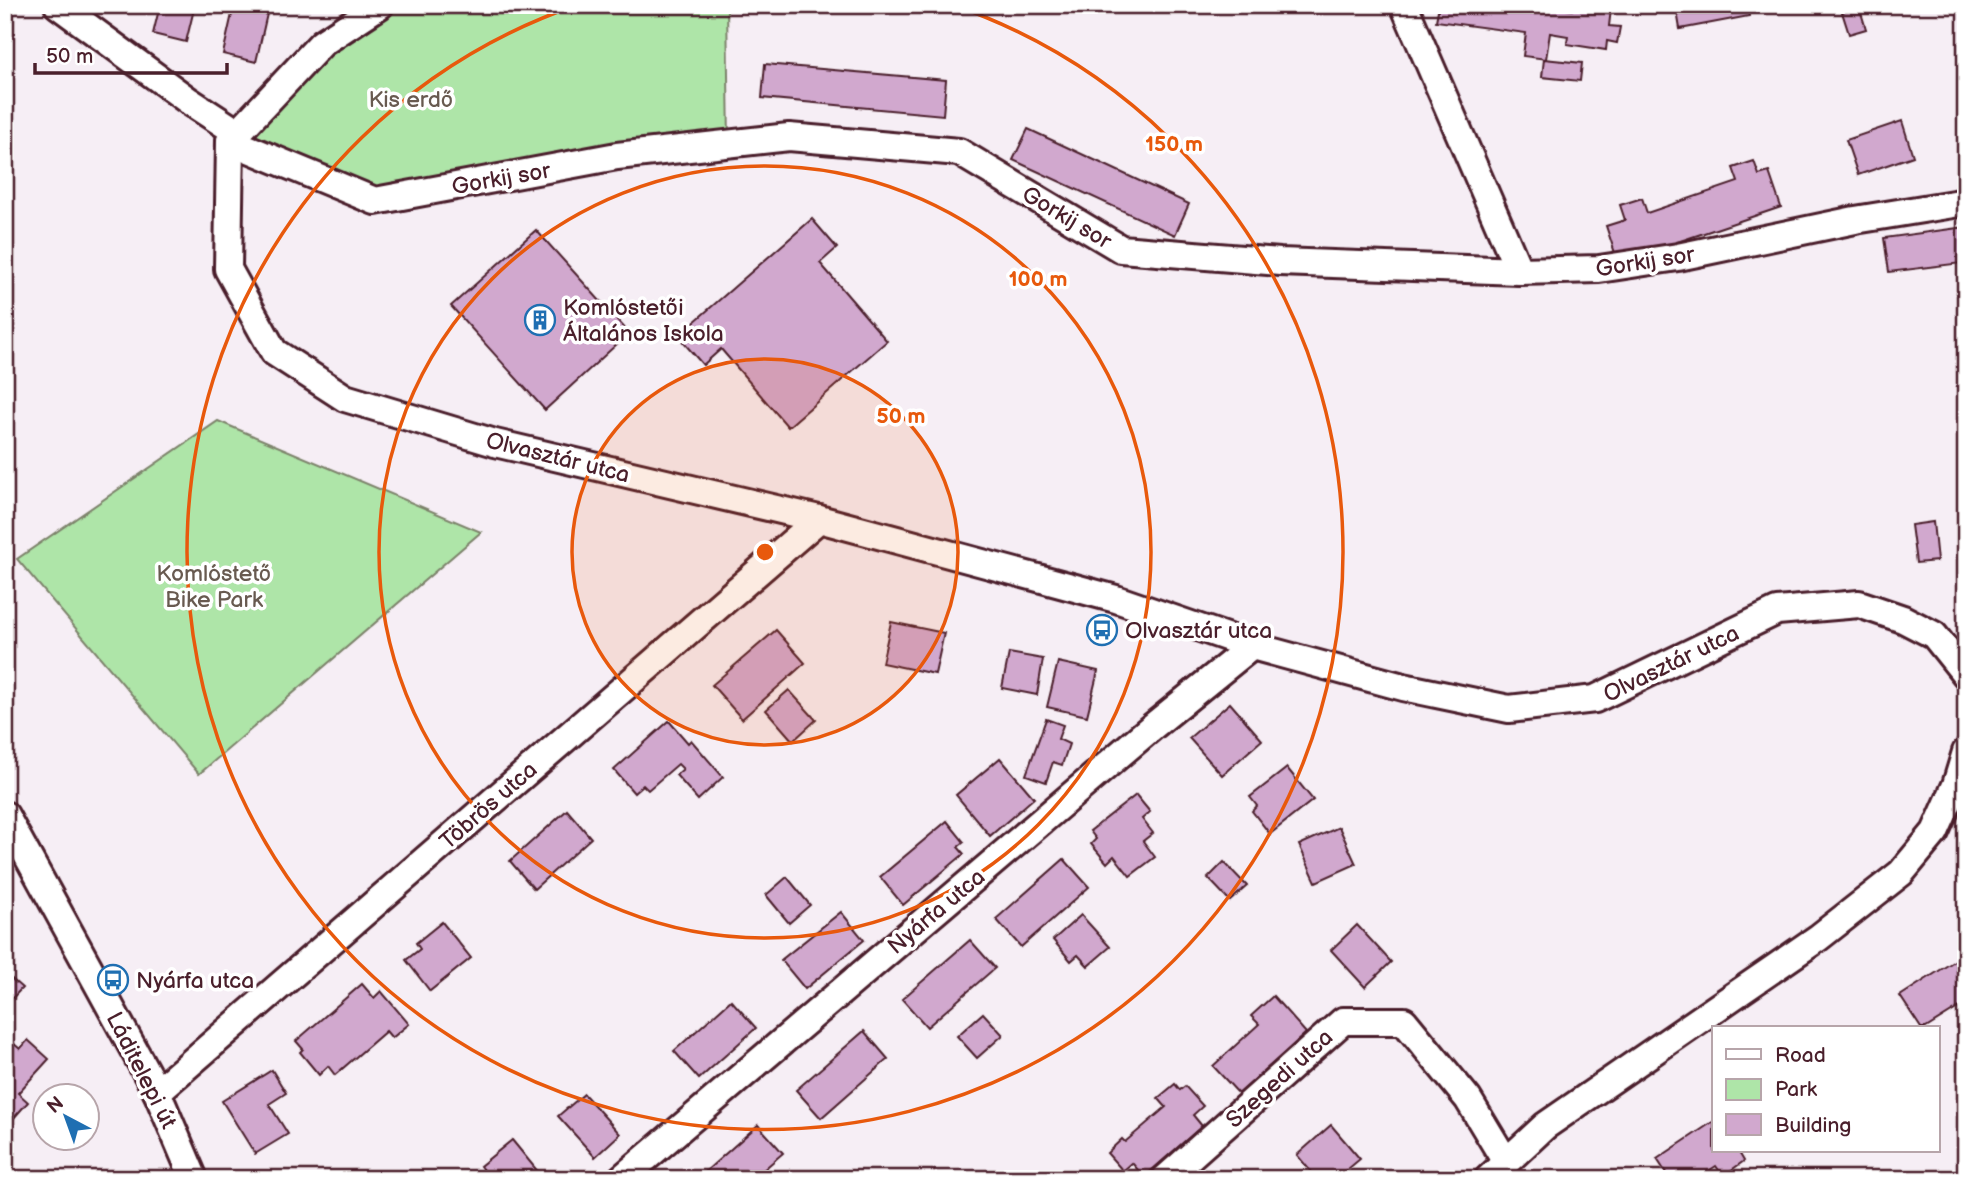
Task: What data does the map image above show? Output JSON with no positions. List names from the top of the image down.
{
  "streets": {
    "street": [
      "Gorkij sor",
      "Olvasztár utca",
      "Töbrös utca",
      "Nyárfa utca",
      "Láditelepi út",
      "Szegedi utca"
    ]
  },
  "crossings": [
    ["Gorkij sor", "Olvasztár utca"],
    ["Olvasztár utca", "Töbrös utca"],
    ["Olvasztár utca", "Nyárfa utca"],
    ["Töbrös utca", "Láditelepi út"]
  ],
  "parks": ["Kis erdő", "Komlóstető Bike Park"],
  "places": {
    "building": ["Komlóstetői Általános Iskola"],
    "bus stop": ["Olvasztár utca", "Nyárfa utca"]
  },
  "legend": ["Road", "Park", "Building"],
  "scale_bar": "50 m",
  "north": "top left",
  "rings": ["150 m", "100 m", "50 m"]
}
